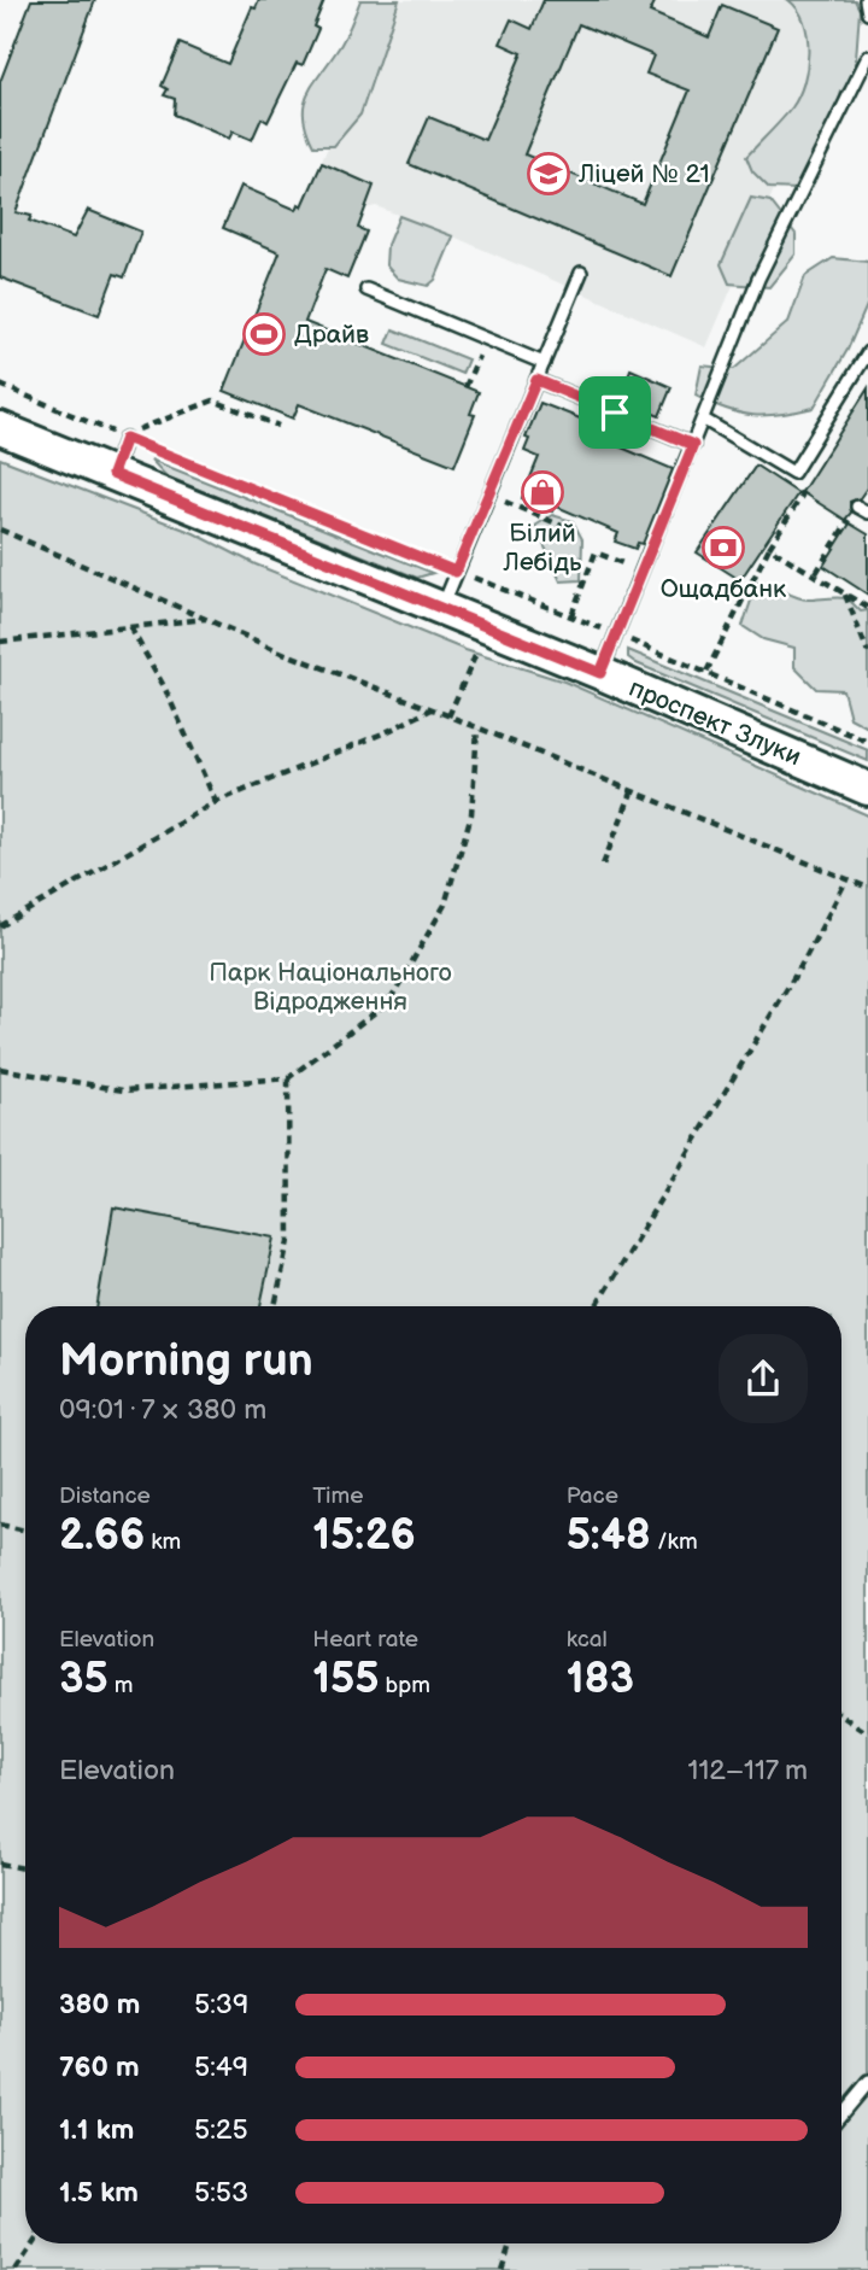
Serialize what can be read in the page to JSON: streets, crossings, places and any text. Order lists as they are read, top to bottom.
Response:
{
  "streets": {
    "main road": ["проспект Злуки"]
  },
  "parks": ["Парк Національного Відродження"],
  "places": {
    "school or university": ["Ліцей № 21"],
    "sports": ["Драйв"],
    "shop": ["Білий Лебідь"],
    "bank": ["Ощадбанк"]
  },
  "page": {
    "heading": ["Morning run", "09:01 · 7 × 380 m"],
    "stats": [
      ["Distance", "2.66 km"],
      ["Time", "15:26"],
      ["Pace", "5:48 /km"],
      ["Elevation", "35 m"],
      ["Heart rate", "155 bpm"],
      ["kcal", "183"]
    ],
    "chart": ["Elevation", "112–117 m"],
    "list": [
      {
        "name": "380 m",
        "note": "5:39"
      },
      {
        "name": "760 m",
        "note": "5:49"
      },
      {
        "name": "1.1 km",
        "note": "5:25"
      },
      {
        "name": "1.5 km",
        "note": "5:53"
      }
    ]
  }
}
